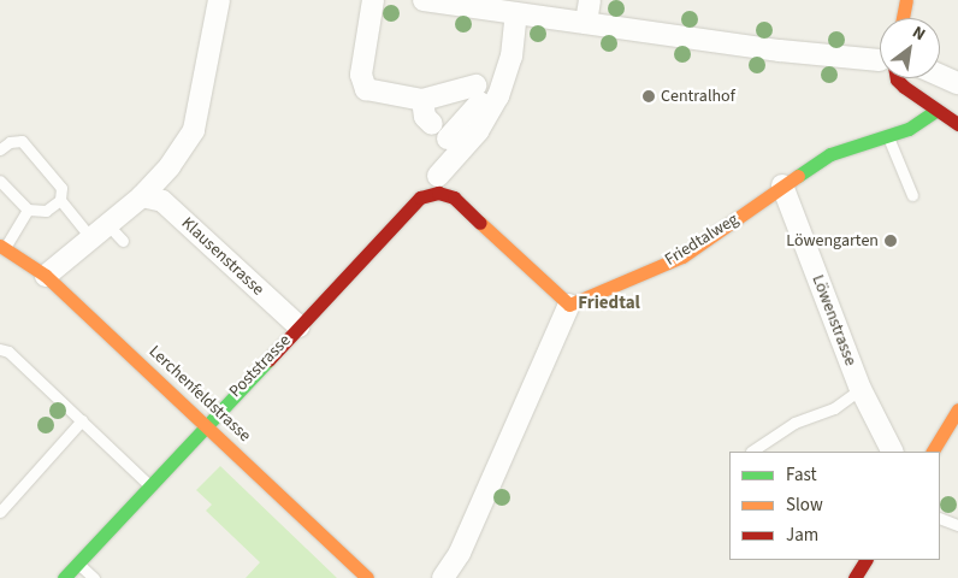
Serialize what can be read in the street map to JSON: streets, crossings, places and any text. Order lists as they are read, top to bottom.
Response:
{
  "streets": {
    "street": [
      "Friedtalweg",
      "Klausenstrasse",
      "Löwenstrasse",
      "Poststrasse",
      "Lerchenfeldstrasse"
    ]
  },
  "crossings": [
    ["Friedtalweg", "Löwenstrasse"],
    ["Klausenstrasse", "Poststrasse"],
    ["Poststrasse", "Lerchenfeldstrasse"]
  ],
  "districts": ["Friedtal"],
  "places": ["Centralhof", "Löwengarten"],
  "legend": ["Fast", "Slow", "Jam"],
  "north": "top right"
}
